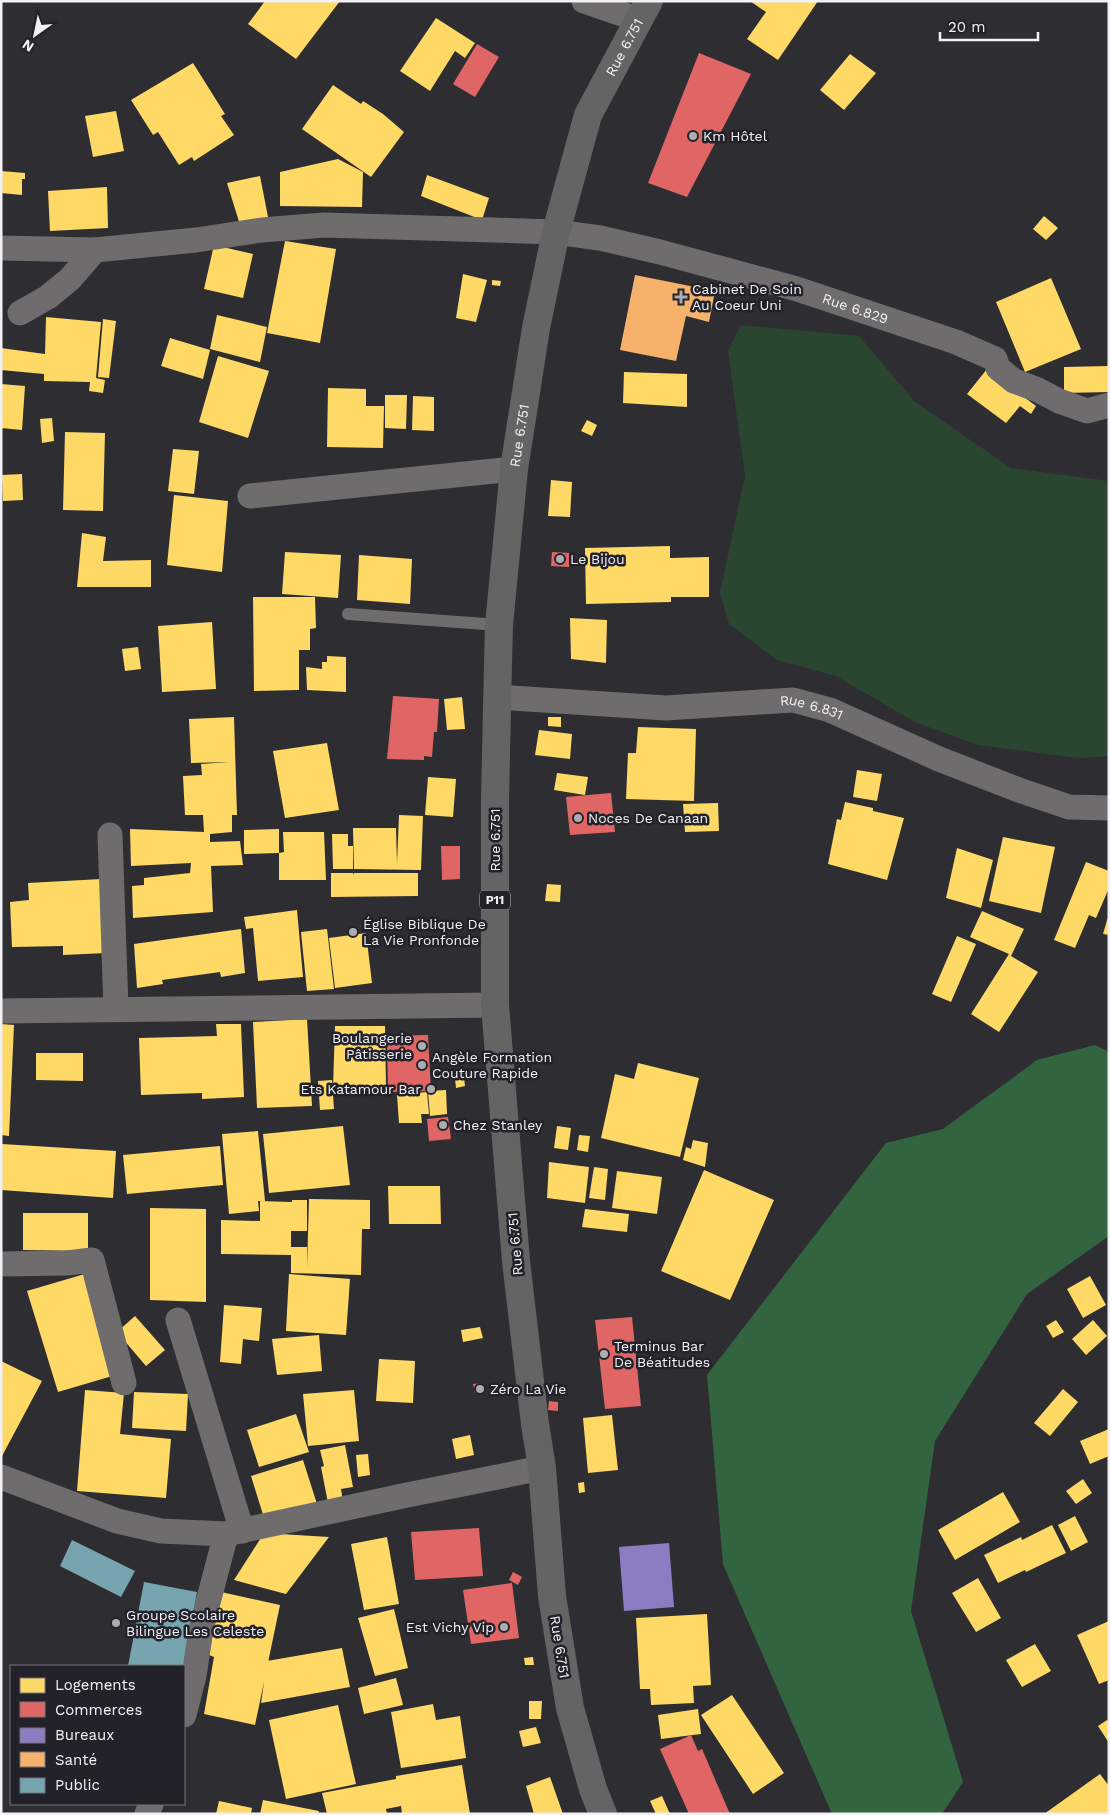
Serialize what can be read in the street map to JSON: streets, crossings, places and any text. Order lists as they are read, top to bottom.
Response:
{
  "streets": {
    "main road": ["Rue 6.751", "P11"],
    "street": ["Rue 6.829", "Rue 6.831"]
  },
  "crossings": [
    ["Rue 6.751", "Rue 6.829"],
    ["Rue 6.751", "Rue 6.831"]
  ],
  "places": {
    "other": [
      "Km Hôtel",
      "Le Bijou",
      "Noces De Canaan",
      "Église Biblique De La Vie Pronfonde",
      "Boulangerie Pâtisserie",
      "Angèle Formation Couture Rapide",
      "Ets Katamour Bar",
      "Chez Stanley",
      "Terminus Bar De Béatitudes",
      "Zéro La Vie",
      "Groupe Scolaire Bilingue Les Celeste",
      "Est Vichy Vip"
    ],
    "health": ["Cabinet De Soin Au Coeur Uni"]
  },
  "legend": [
    "Logements",
    "Commerces",
    "Bureaux",
    "Santé",
    "Public"
  ],
  "scale_bar": "20 m",
  "north": "bottom left"
}
